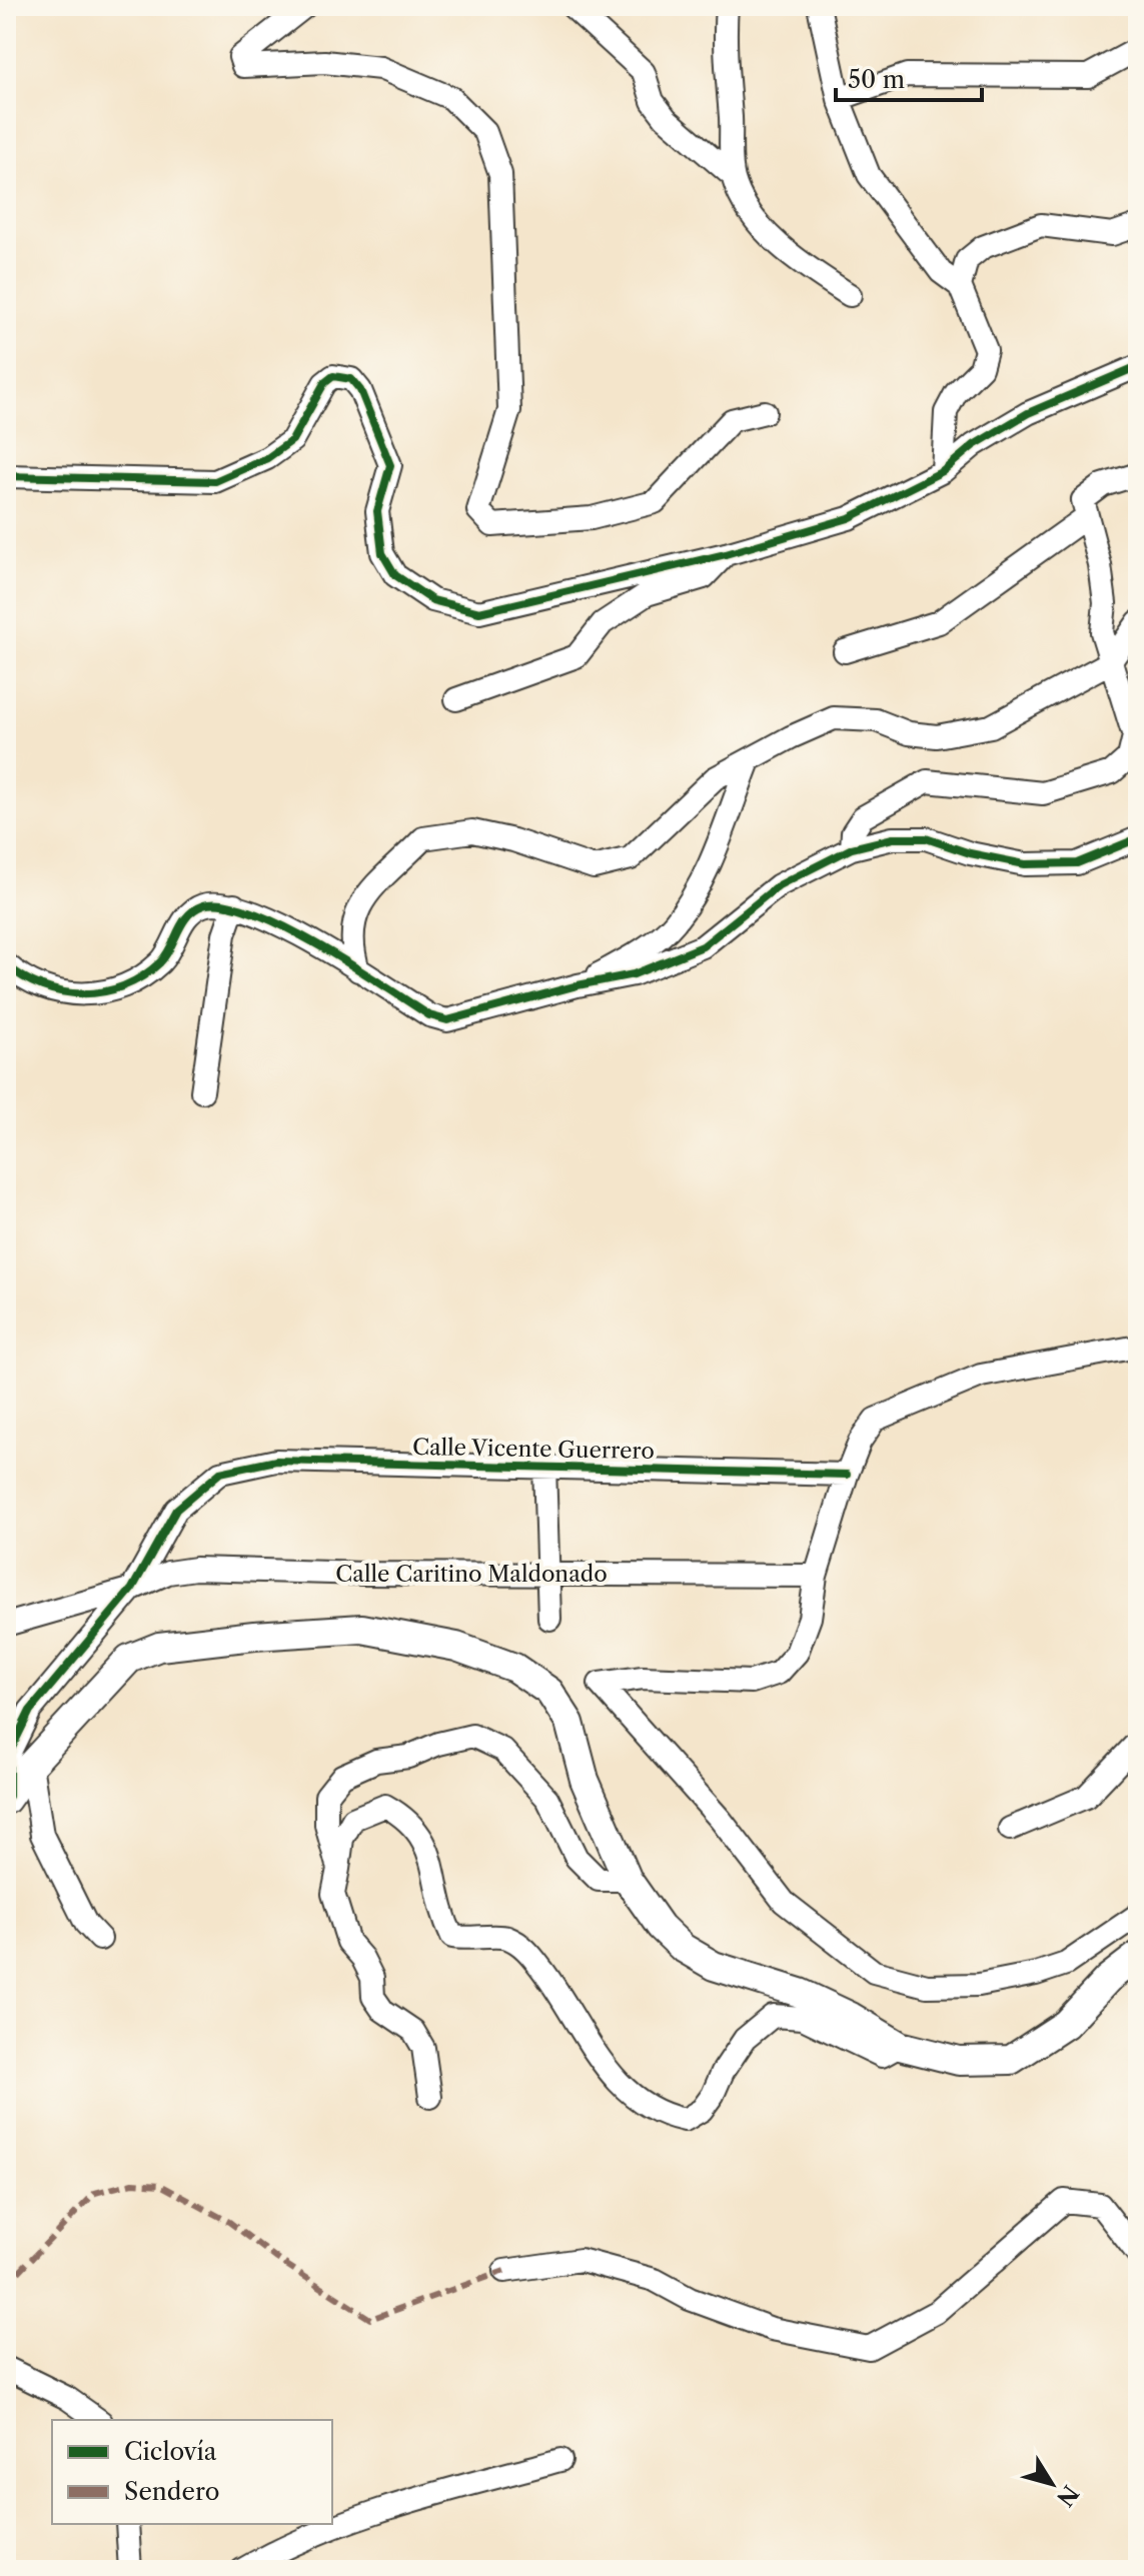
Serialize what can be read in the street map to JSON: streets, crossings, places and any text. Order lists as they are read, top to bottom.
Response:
{
  "streets": {
    "street": ["Calle Vicente Guerrero", "Calle Caritino Maldonado"]
  },
  "crossings": [
    ["Calle Vicente Guerrero", "Calle Caritino Maldonado"]
  ],
  "legend": ["Ciclovía", "Sendero"],
  "scale_bar": "50 m",
  "north": "bottom right"
}
